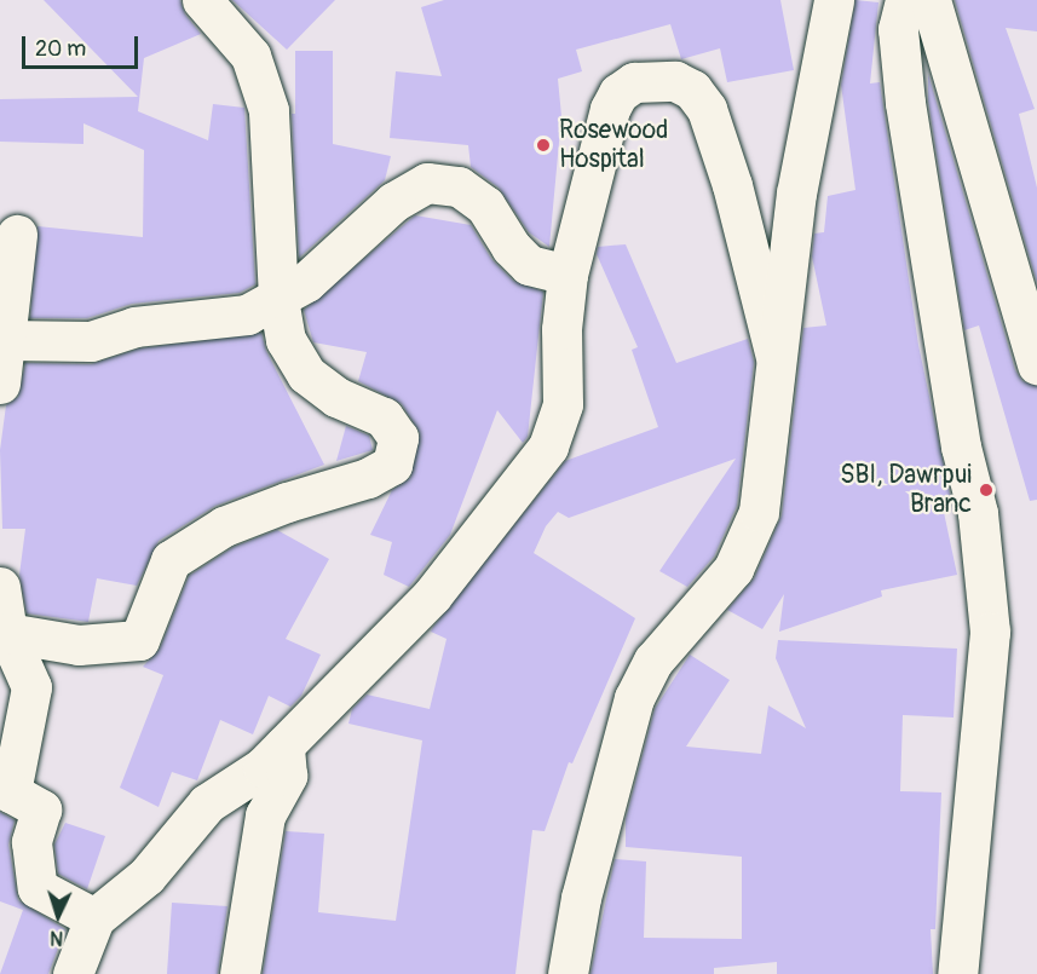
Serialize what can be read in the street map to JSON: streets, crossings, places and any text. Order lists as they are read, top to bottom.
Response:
{
  "places": ["Rosewood Hospital", "SBI, Dawrpui Branc"],
  "scale_bar": "20 m",
  "north": "bottom"
}
